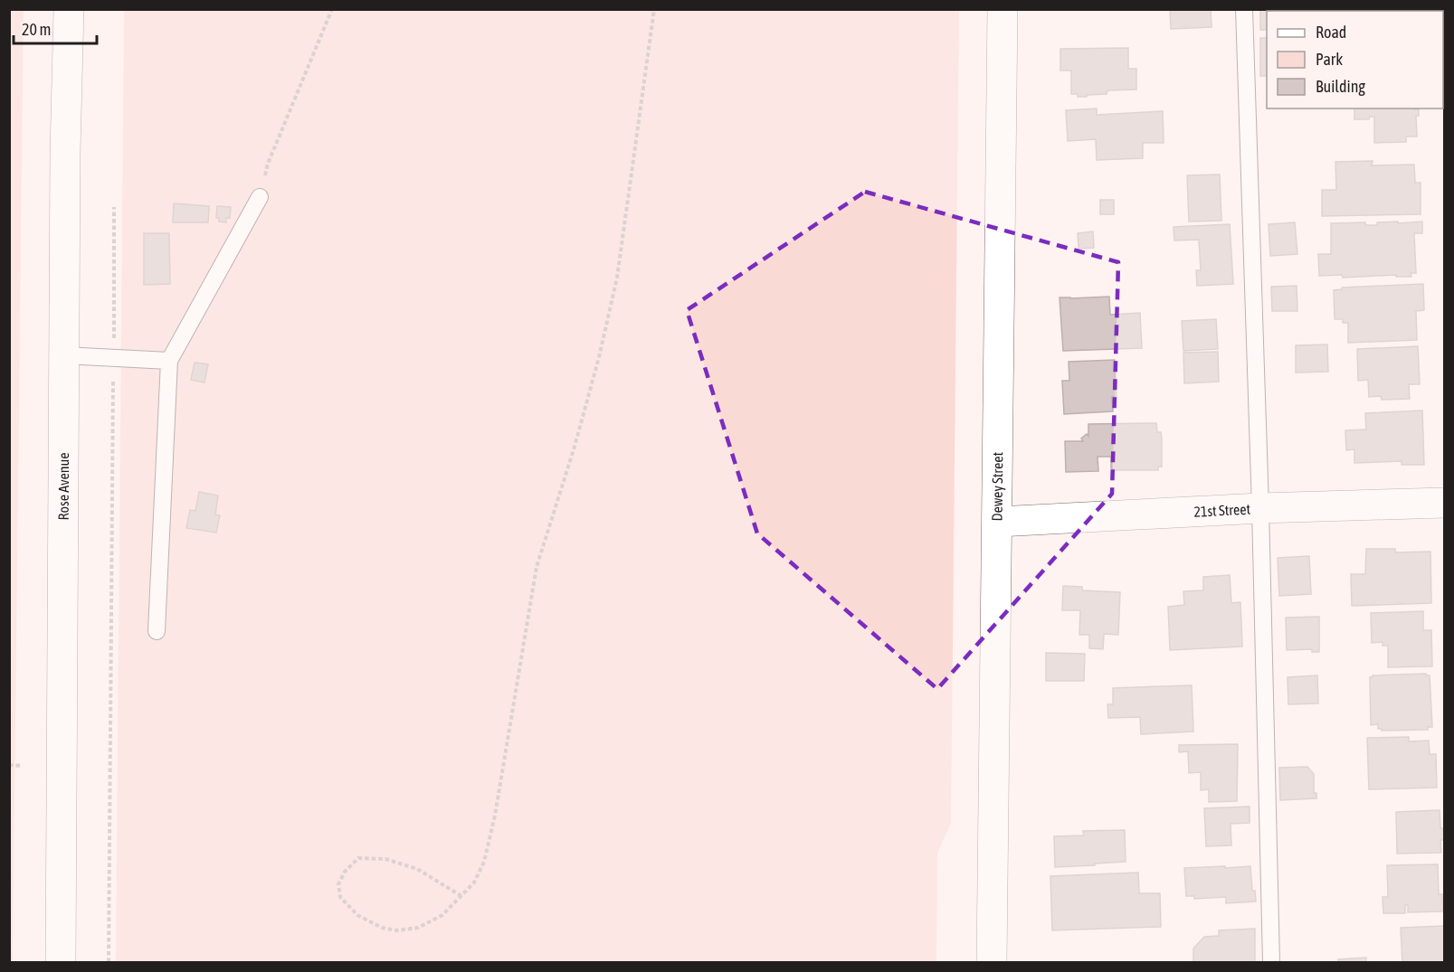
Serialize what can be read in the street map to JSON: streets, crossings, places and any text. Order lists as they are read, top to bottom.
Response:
{
  "streets": {
    "street": ["Rose Avenue", "Dewey Street", "21st Street"]
  },
  "crossings": [
    ["Dewey Street", "21st Street"]
  ],
  "legend": ["Road", "Park", "Building"],
  "scale_bar": "20 m"
}
